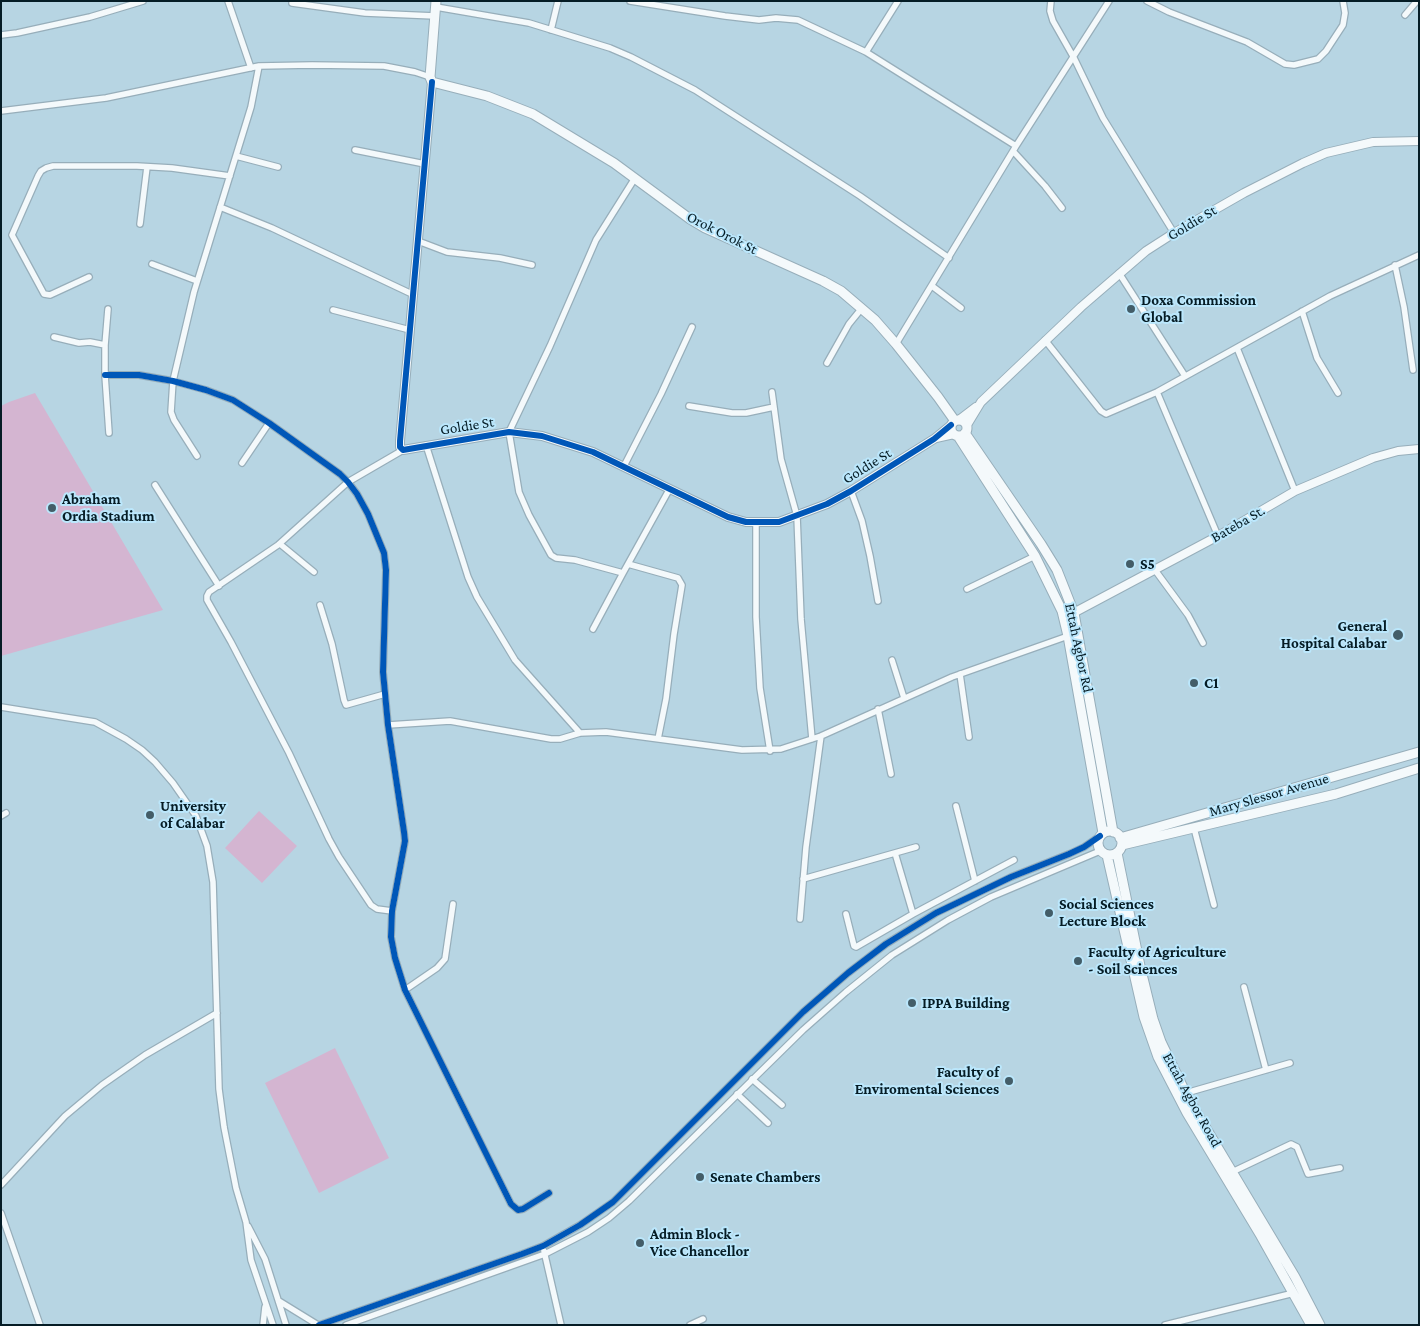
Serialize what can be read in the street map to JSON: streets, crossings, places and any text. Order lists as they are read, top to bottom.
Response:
{
  "streets": {
    "main road": [
      "Orok Orok St",
      "Ettah Agbor Rd",
      "Mary Slessor Avenue",
      "Ettah Agbor Road"
    ],
    "street": ["Goldie St", "Bateba St."]
  },
  "crossings": [
    ["Goldie St", "Orok Orok St"],
    ["Goldie St", "Ettah Agbor Rd"],
    ["Orok Orok St", "Ettah Agbor Rd"],
    ["Bateba St.", "Ettah Agbor Rd"],
    ["Ettah Agbor Rd", "Mary Slessor Avenue"],
    ["Ettah Agbor Rd", "Ettah Agbor Road"],
    ["Mary Slessor Avenue", "Ettah Agbor Road"]
  ],
  "places": [
    "Doxa Commission Global",
    "Abraham Ordia Stadium",
    "S5",
    "General Hospital Calabar",
    "C1",
    "University of Calabar",
    "Social Sciences Lecture Block",
    "Faculty of Agriculture - Soil Sciences",
    "IPPA Building",
    "Faculty of Enviromental Sciences",
    "Senate Chambers",
    "Admin Block - Vice Chancellor"
  ]
}
